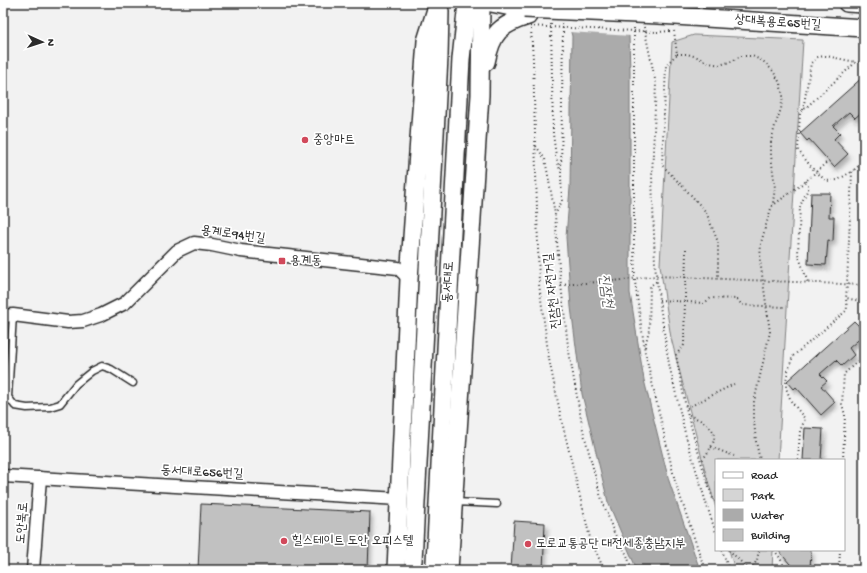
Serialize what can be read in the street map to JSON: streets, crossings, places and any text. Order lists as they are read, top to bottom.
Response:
{
  "streets": {
    "street": [
      "상대복용로65번길",
      "용계로94번길",
      "동서대로",
      "동서대로656번길",
      "도안북로"
    ],
    "path": ["진잠천 자전거길"]
  },
  "crossings": [
    ["동서대로656번길", "도안북로"]
  ],
  "water": ["진잠천"],
  "places": {
    "other": ["중앙마트", "힐스테이트 도안 오피스텔", "도로교통공단 대전세종충남지부"],
    "transit": ["용계동"]
  },
  "legend": [
    "Road",
    "Park",
    "Water",
    "Building"
  ],
  "north": "right"
}
